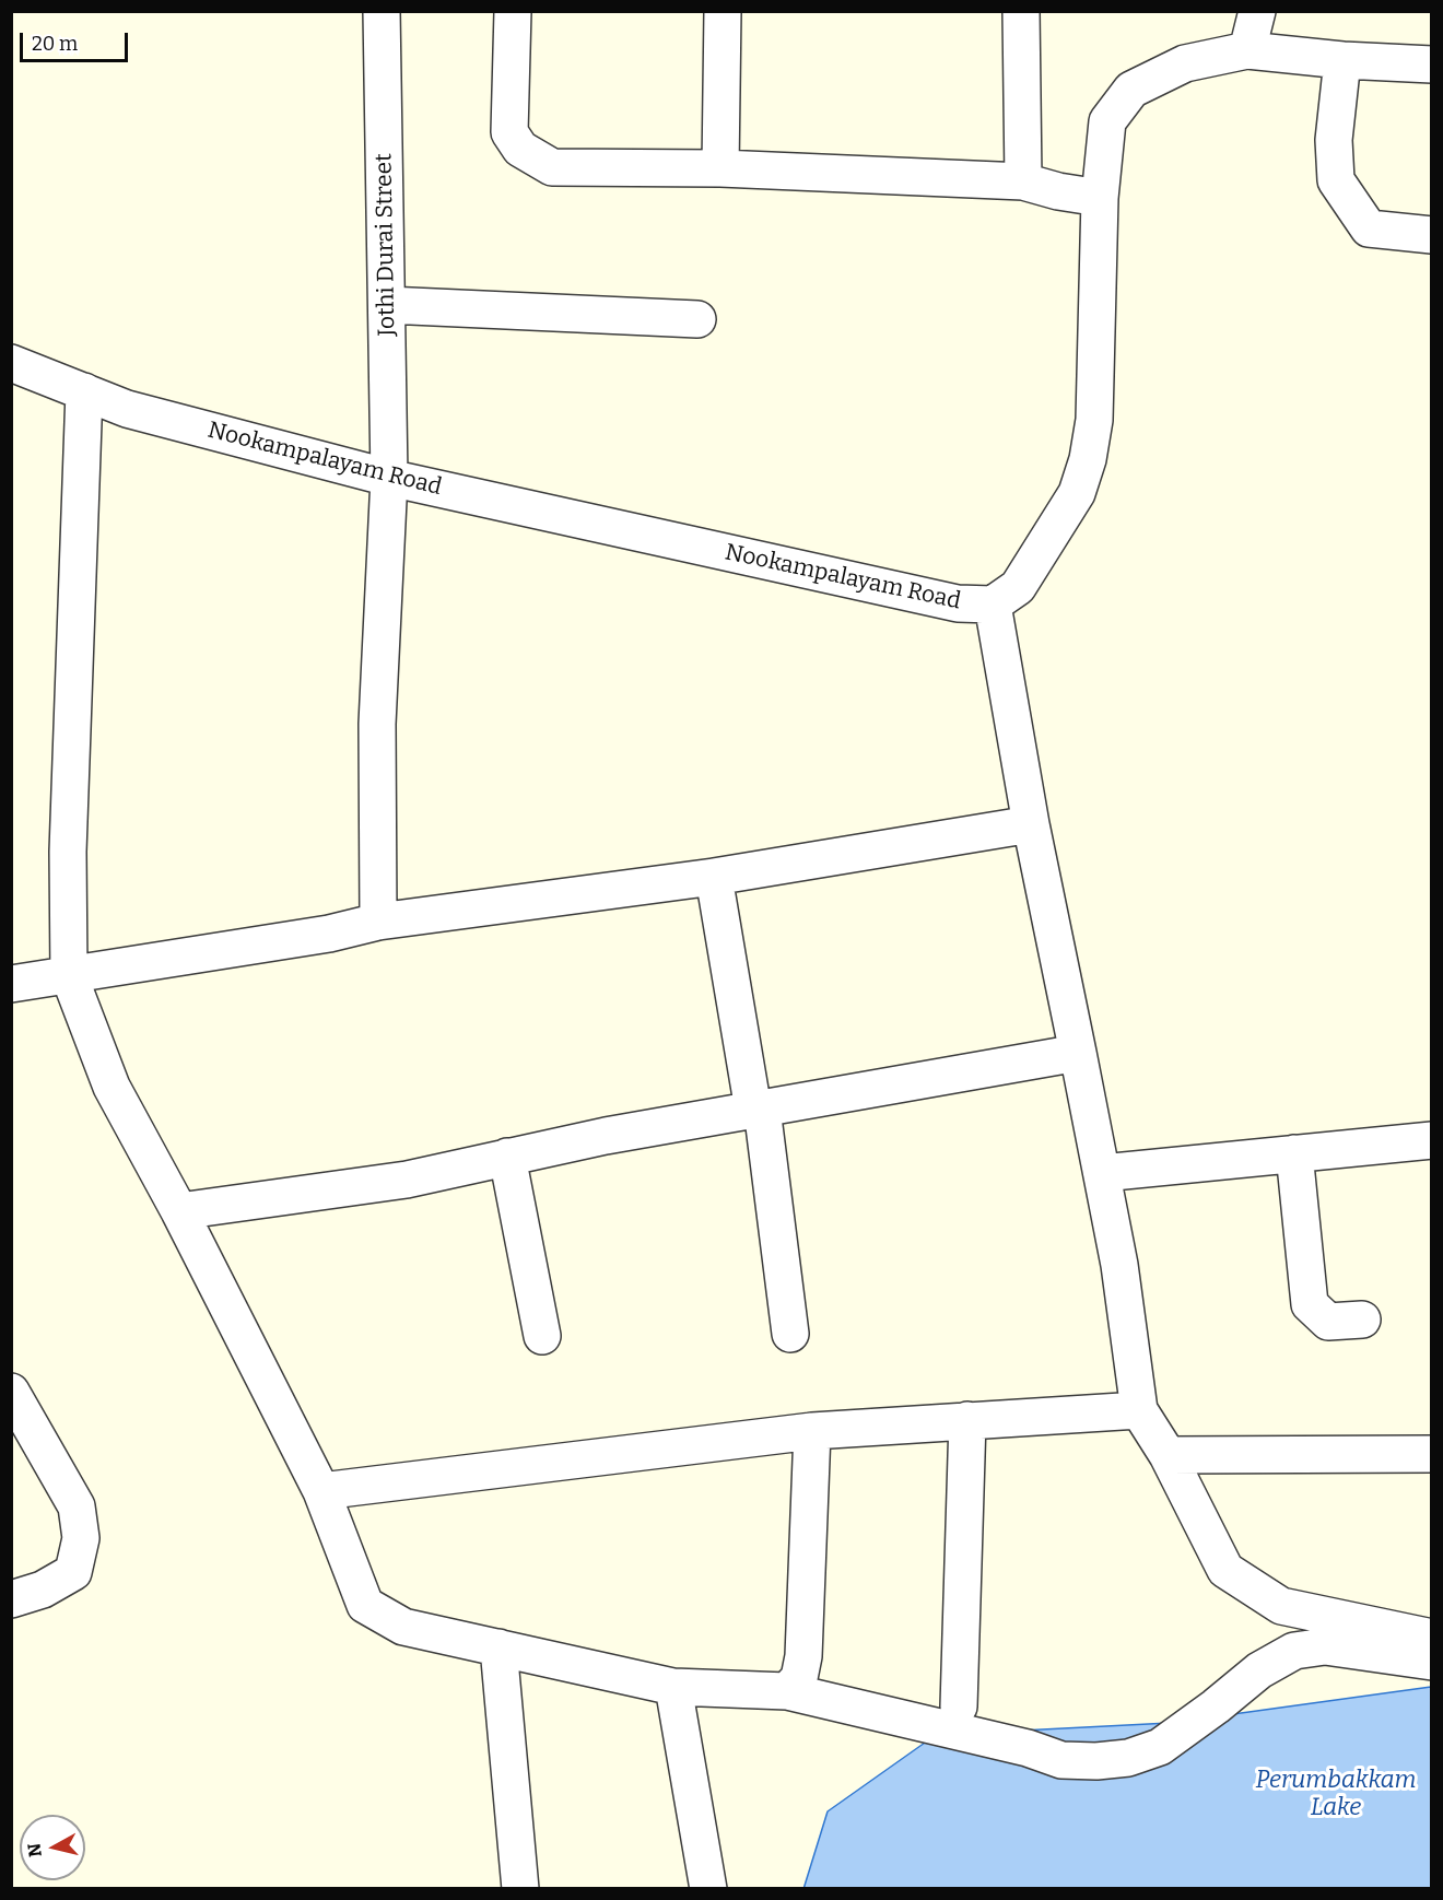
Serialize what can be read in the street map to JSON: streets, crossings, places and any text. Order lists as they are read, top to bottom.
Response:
{
  "streets": {
    "street": ["Jothi Durai Street", "Nookampalayam Road"]
  },
  "crossings": [
    ["Jothi Durai Street", "Nookampalayam Road"]
  ],
  "water": ["Perumbakkam Lake"],
  "scale_bar": "20 m",
  "north": "left"
}
